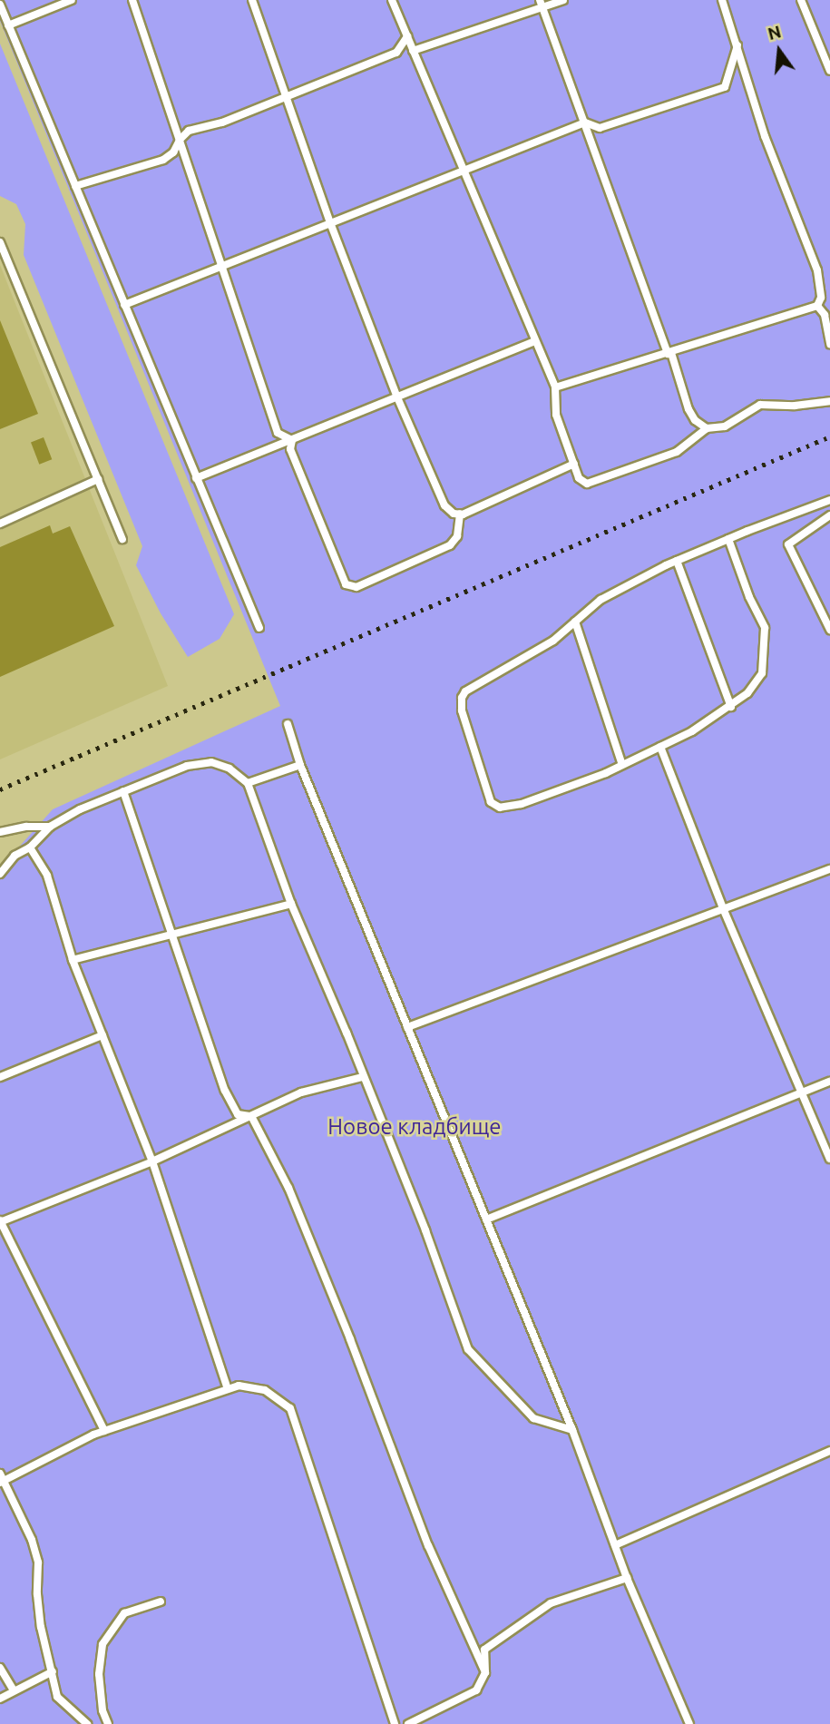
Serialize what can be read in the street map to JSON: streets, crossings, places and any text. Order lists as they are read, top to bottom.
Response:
{
  "parks": ["Новое кладбище"],
  "north": "top"
}
